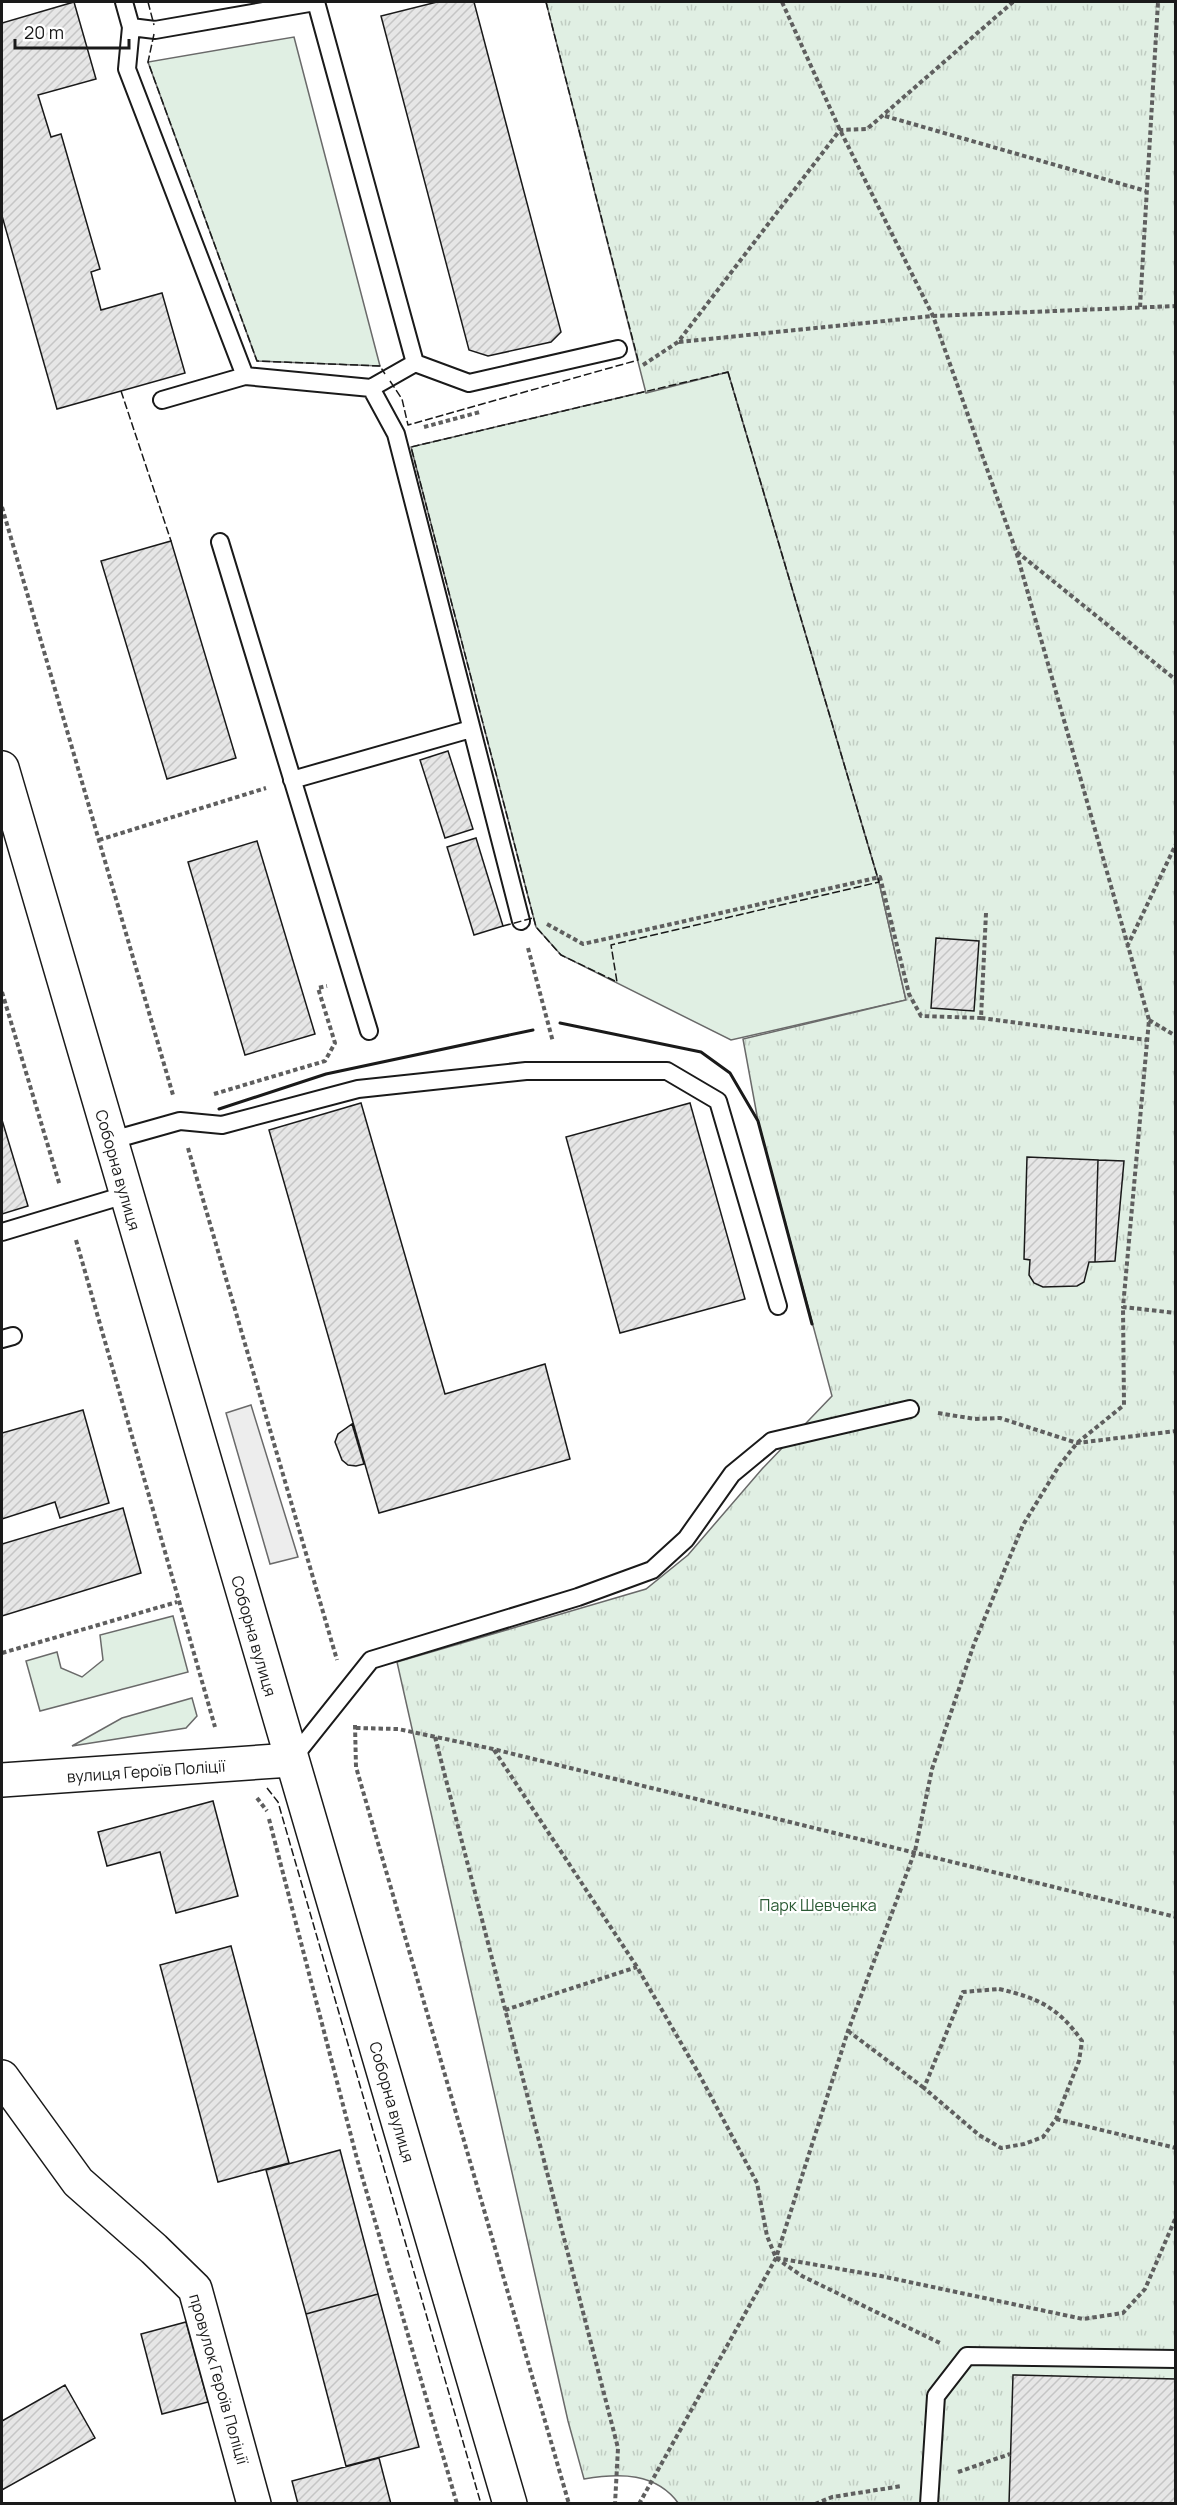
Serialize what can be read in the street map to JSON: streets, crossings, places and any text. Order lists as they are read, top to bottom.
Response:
{
  "streets": {
    "main road": ["Соборна вулиця", "вулиця Героїв Поліції", "провулок Героїв Поліції"]
  },
  "crossings": [
    ["Соборна вулиця", "вулиця Героїв Поліції"]
  ],
  "parks": ["Парк Шевченка"],
  "scale_bar": "20 m"
}
